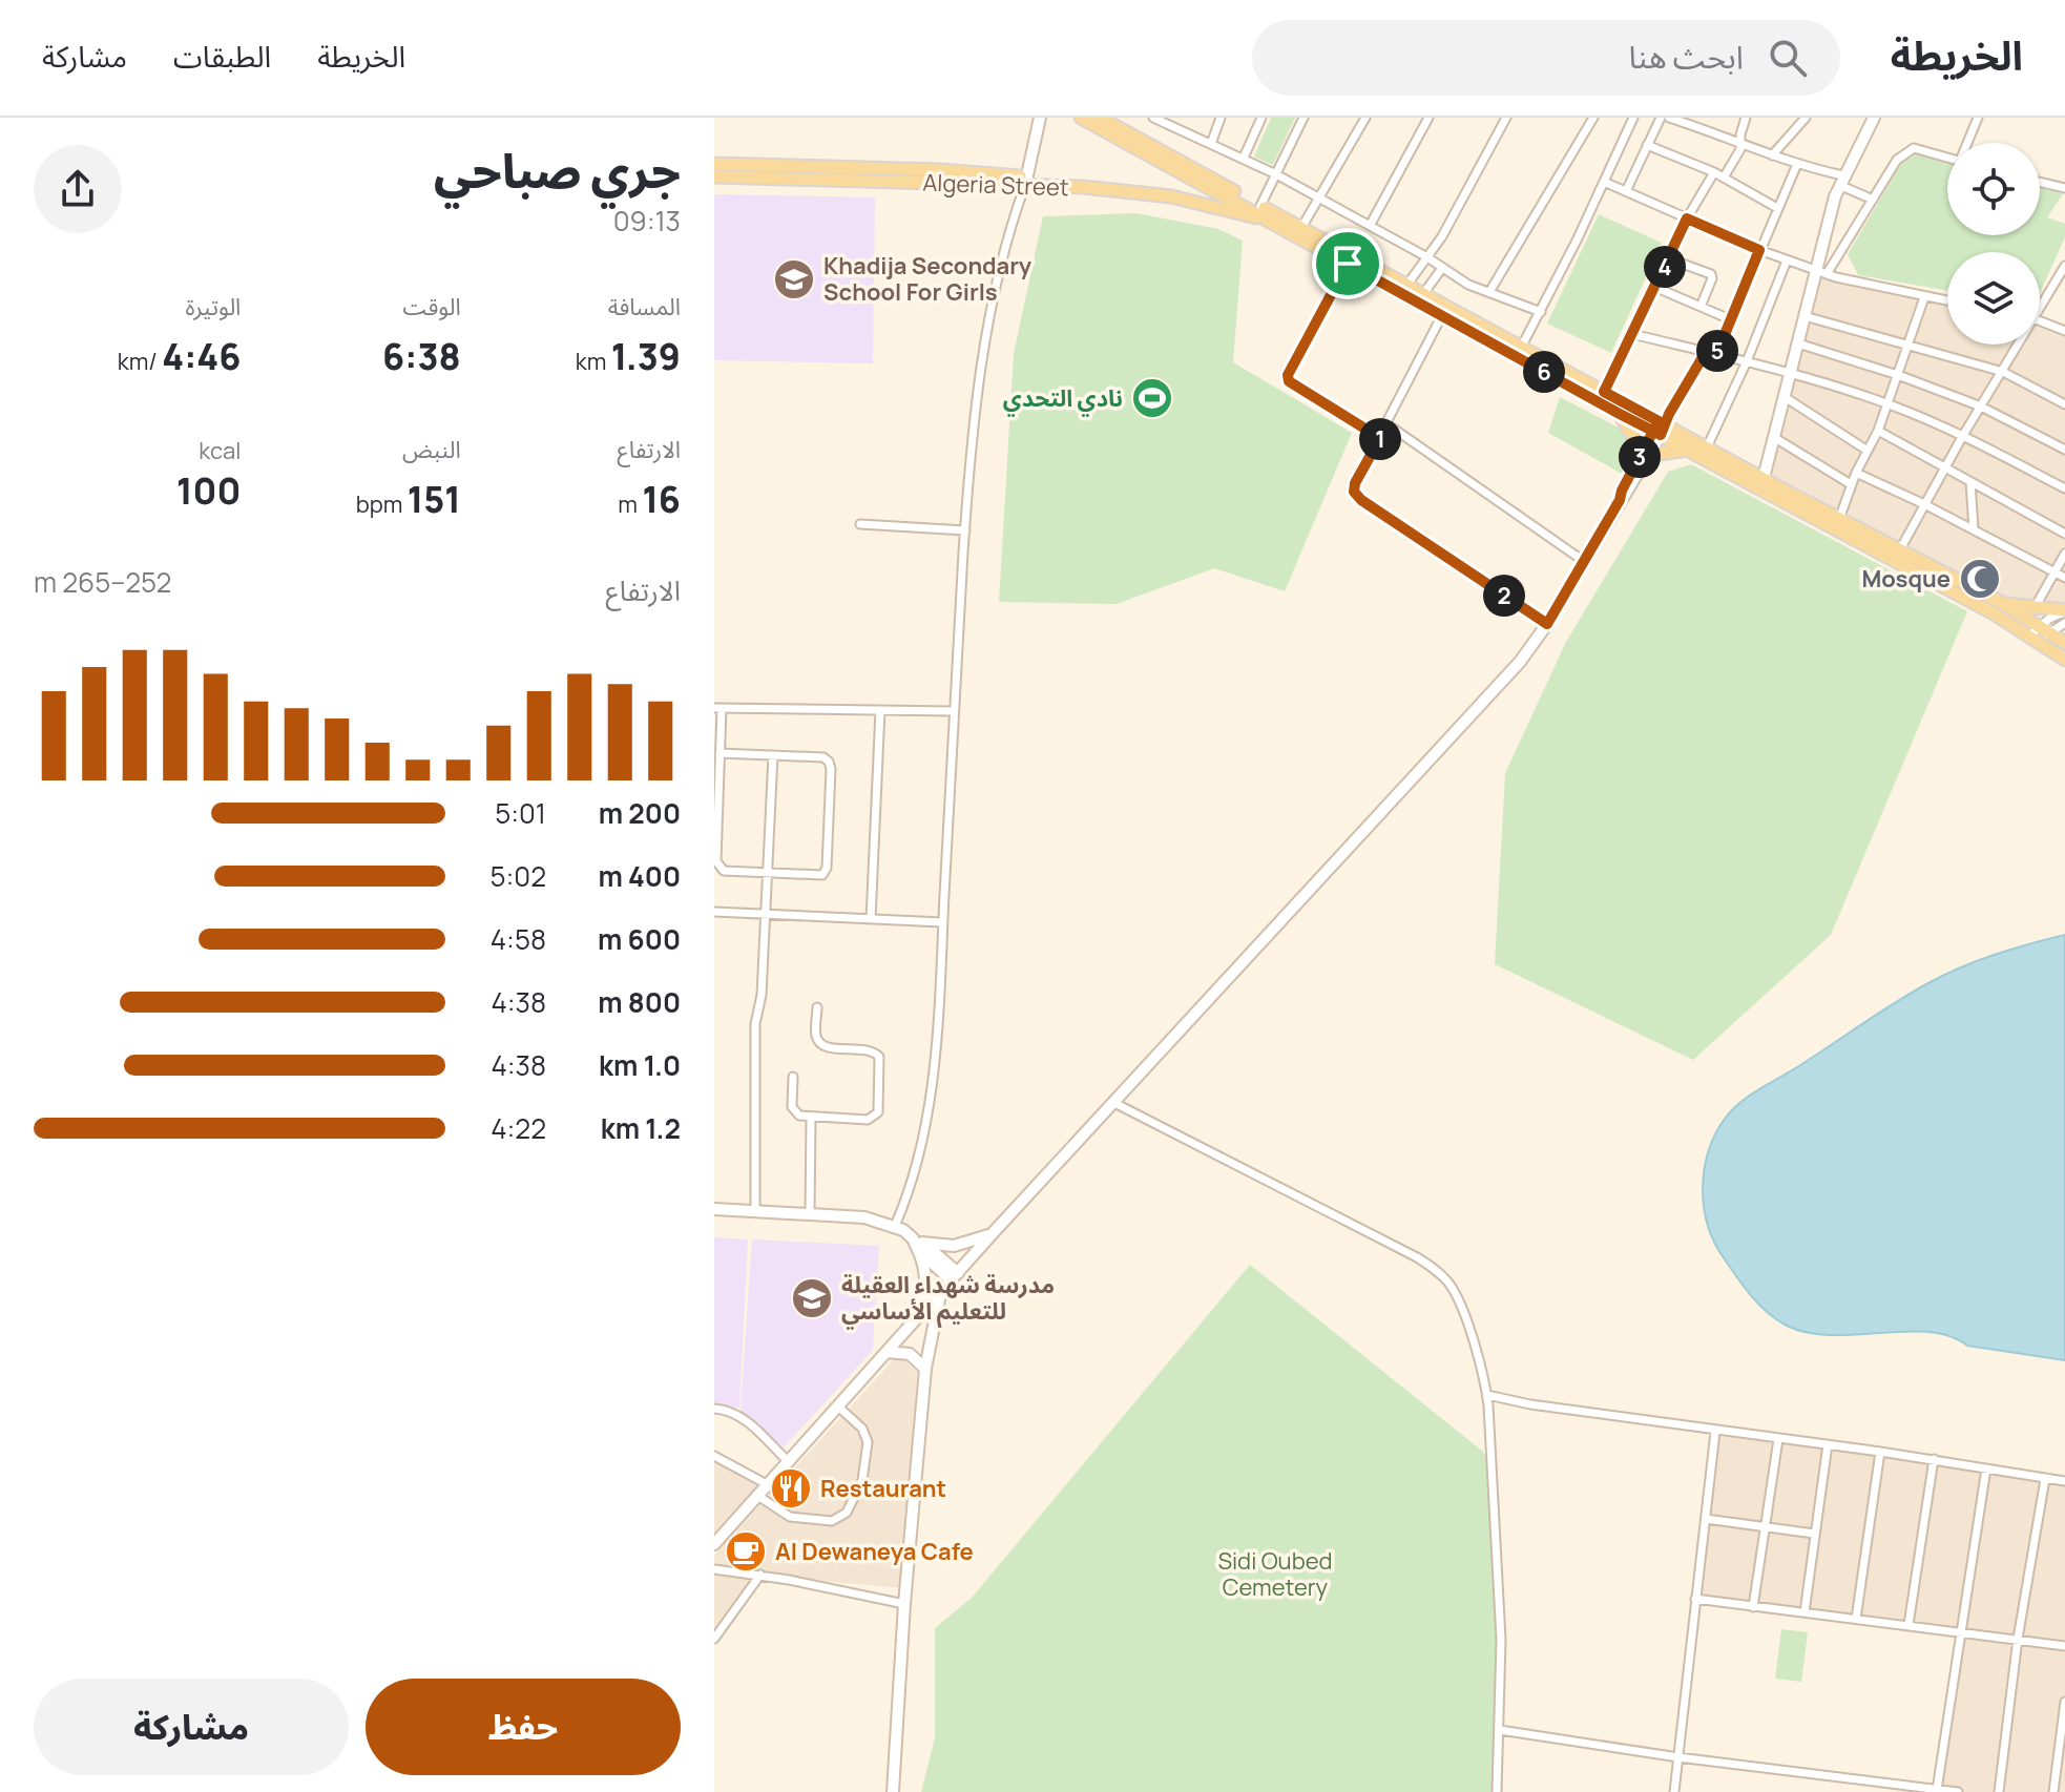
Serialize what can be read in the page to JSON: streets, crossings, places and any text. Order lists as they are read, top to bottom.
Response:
{
  "streets": {
    "main road": ["Algeria Street"]
  },
  "parks": ["Sidi Oubed Cemetery"],
  "places": {
    "school or university": ["Khadija Secondary School For Girls", "مدرسة شهداء العقيلة للتعليم الأساسي"],
    "sports": ["نادي التحدي"],
    "mosque": ["Mosque"],
    "restaurant": ["Restaurant"],
    "cafe": ["Al Dewaneya Cafe"]
  },
  "page": {
    "header": "الخريطة",
    "search": "ابحث هنا",
    "nav": ["الخريطة", "الطبقات", "مشاركة"],
    "heading": ["جري صباحي", "09:13"],
    "pins": [
      "4",
      "5",
      "6",
      "1",
      "3",
      "2"
    ],
    "stats": [
      ["المسافة", "1.39 km"],
      ["الوقت", "6:38"],
      ["الوتيرة", "4:46 /km"],
      ["الارتفاع", "16 m"],
      ["النبض", "151 bpm"],
      ["kcal", "100"]
    ],
    "chart": ["الارتفاع", "252–265 m"],
    "list": [
      {
        "name": "200 m",
        "note": "5:01"
      },
      {
        "name": "400 m",
        "note": "5:02"
      },
      {
        "name": "600 m",
        "note": "4:58"
      },
      {
        "name": "800 m",
        "note": "4:38"
      },
      {
        "name": "1.0 km",
        "note": "4:38"
      },
      {
        "name": "1.2 km",
        "note": "4:22"
      }
    ],
    "buttons": ["حفظ", "مشاركة"]
  }
}
